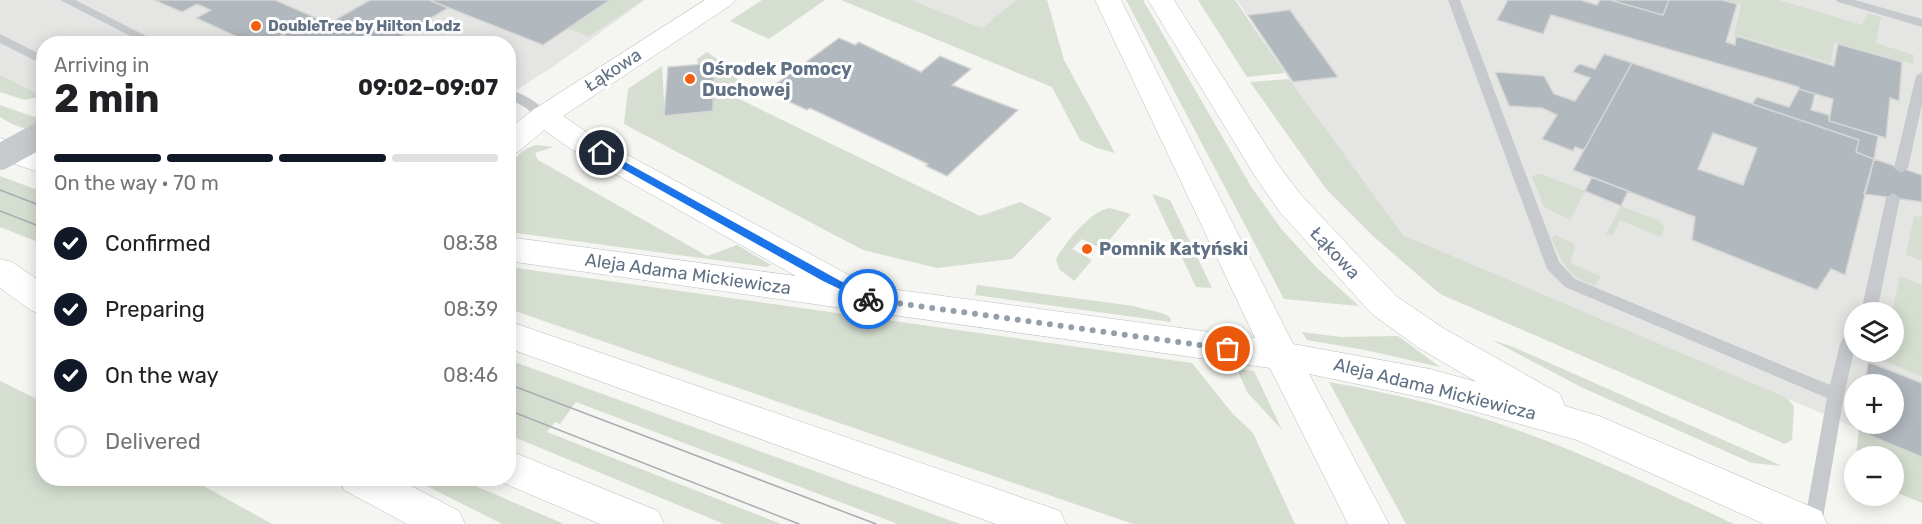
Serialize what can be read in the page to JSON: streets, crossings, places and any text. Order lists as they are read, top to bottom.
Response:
{
  "streets": {
    "street": ["Łąkowa", "Aleja Adama Mickiewicza"]
  },
  "crossings": [
    ["Łąkowa", "Aleja Adama Mickiewicza"]
  ],
  "places": ["DoubleTree by Hilton Lodz", "Ośrodek Pomocy Duchowej", "Pomnik Katyński"],
  "page": {
    "heading": ["2 min", "Arriving in", "09:02–09:07"],
    "bar": "On the way · 70 m",
    "list": [
      ["Confirmed", "08:38"],
      ["Preparing", "08:39"],
      ["On the way", "08:46"],
      "Delivered"
    ],
    "map_buttons": ["+", "−"]
  }
}
